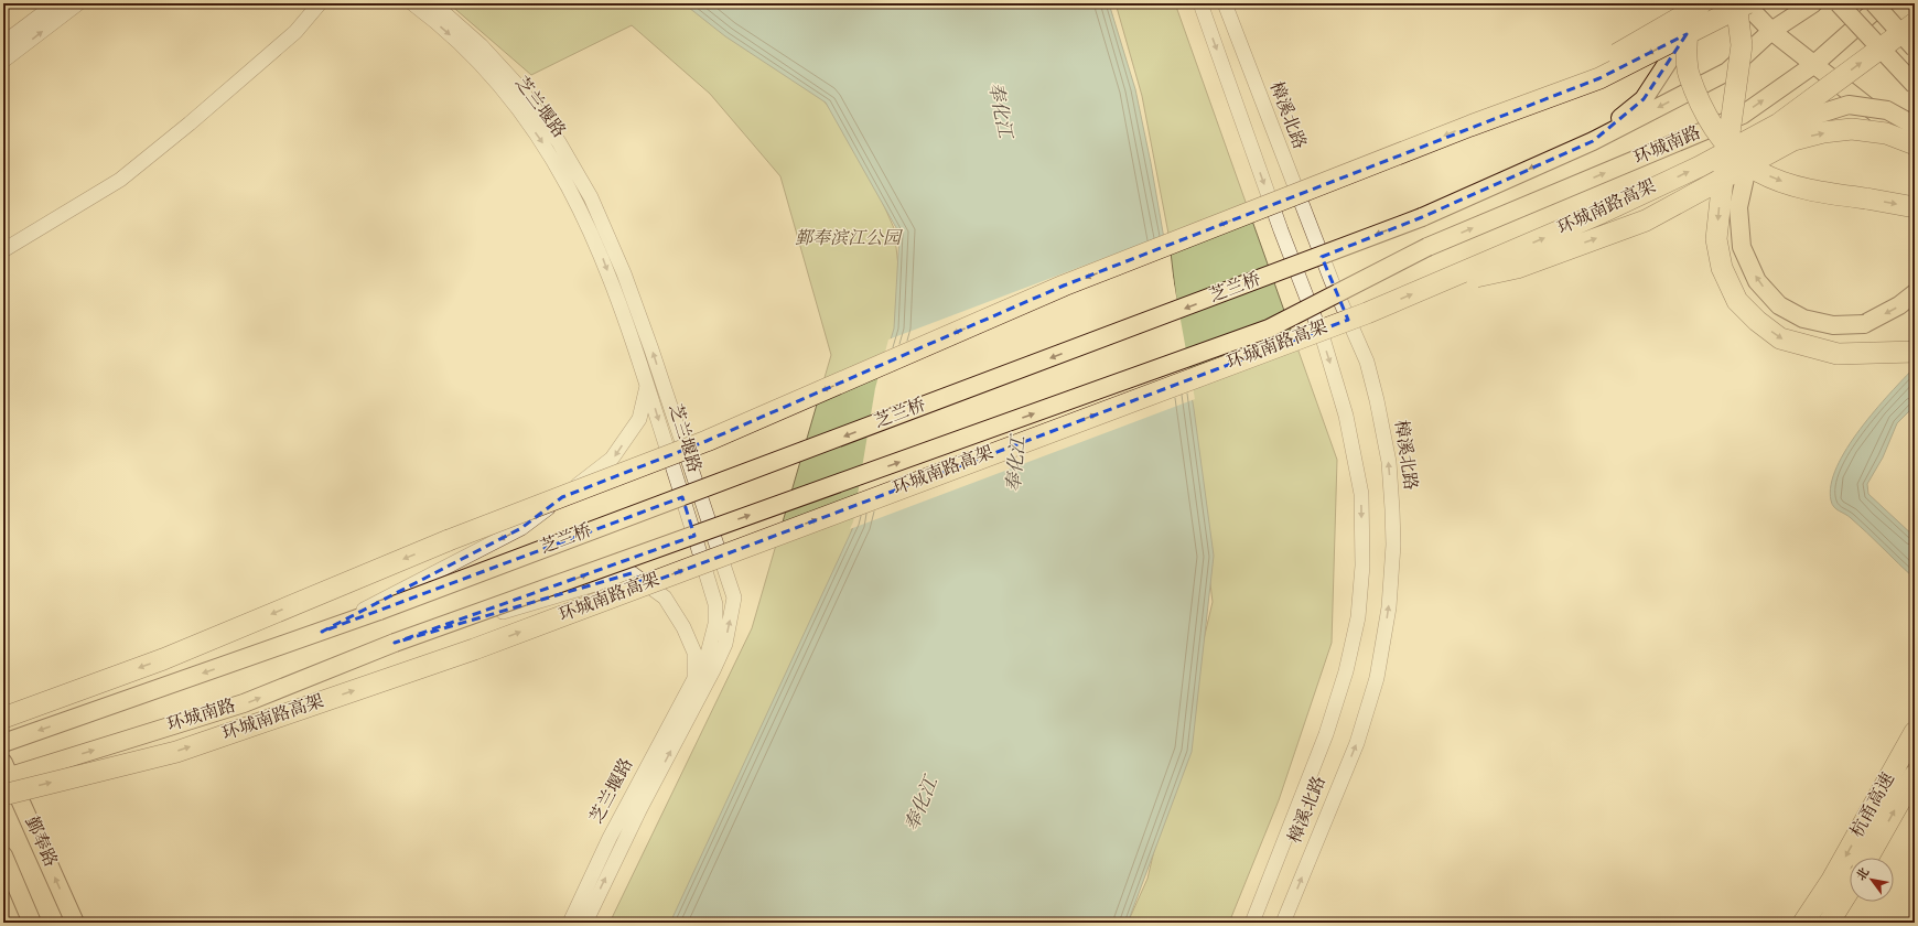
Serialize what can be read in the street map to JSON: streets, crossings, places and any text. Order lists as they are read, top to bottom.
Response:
{
  "streets": {
    "highway": ["环城南路高架", "杭甬高速"],
    "main road": ["环城南路", "芝兰桥", "鄞奉路"],
    "street": ["芝兰堰路", "樟溪北路"]
  },
  "crossings": [
    ["环城南路", "环城南路高架"],
    ["环城南路", "芝兰桥"],
    ["环城南路", "鄞奉路"],
    ["环城南路高架", "鄞奉路"]
  ],
  "one_way": ["芝兰桥"],
  "water": ["奉化江"],
  "parks": ["鄞奉滨江公园"],
  "north": "top left"
}
